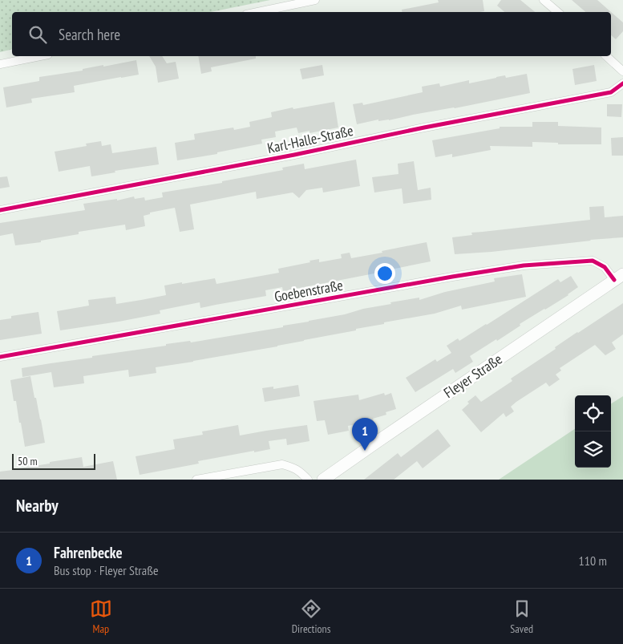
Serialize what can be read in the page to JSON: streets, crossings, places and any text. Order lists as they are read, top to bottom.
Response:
{
  "streets": {
    "street": ["Karl-Halle-Straße", "Goebenstraße", "Fleyer Straße"]
  },
  "crossings": [
    ["Goebenstraße", "Fleyer Straße"]
  ],
  "scale_bar": "50 m",
  "page": {
    "search": "Search here",
    "pins": "1",
    "scale": "50 m",
    "heading": "Nearby",
    "list": [
      {
        "mark": "1",
        "name": "Fahrenbecke",
        "note": "Bus stop · Fleyer Straße",
        "value": "110 m"
      }
    ],
    "nav": ["Map", "Directions", "Saved"]
  }
}
